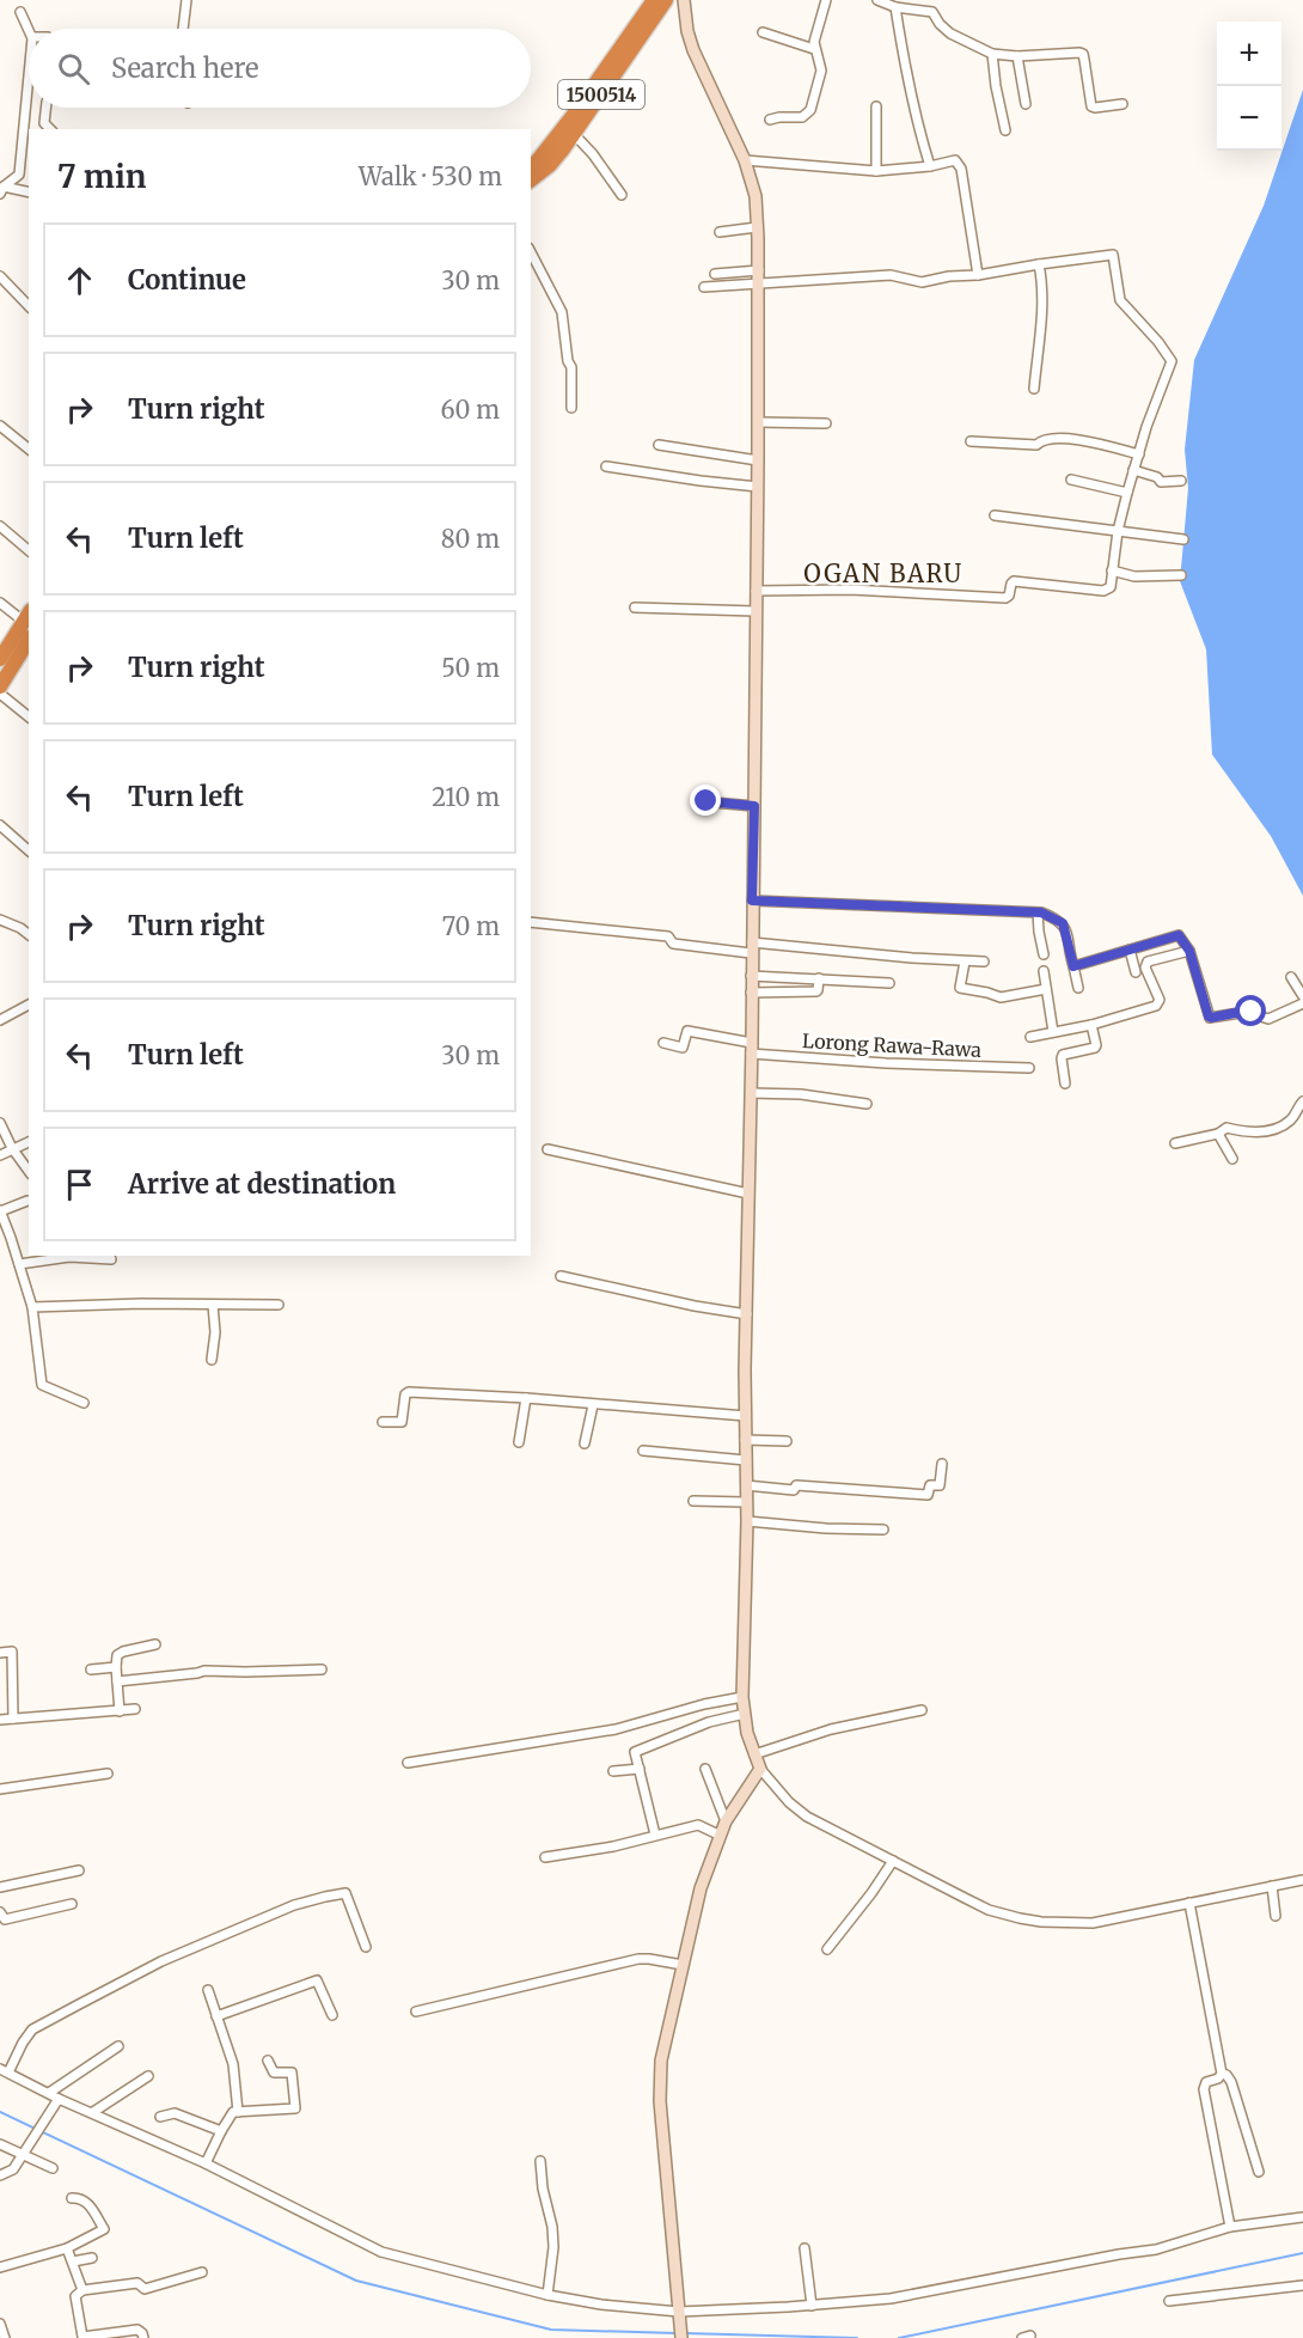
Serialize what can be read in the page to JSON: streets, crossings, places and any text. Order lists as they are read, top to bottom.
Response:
{
  "streets": {
    "highway": ["1500514"],
    "street": ["Lorong Rawa-Rawa"]
  },
  "districts": ["OGAN BARU"],
  "page": {
    "map_buttons": ["+", "−"],
    "search": "Search here",
    "heading": ["7 min", "Walk · 530 m"],
    "list": [
      ["Continue", "30 m"],
      ["Turn right", "60 m"],
      ["Turn left", "80 m"],
      ["Turn right", "50 m"],
      ["Turn left", "210 m"],
      ["Turn right", "70 m"],
      ["Turn left", "30 m"],
      "Arrive at destination"
    ]
  }
}
